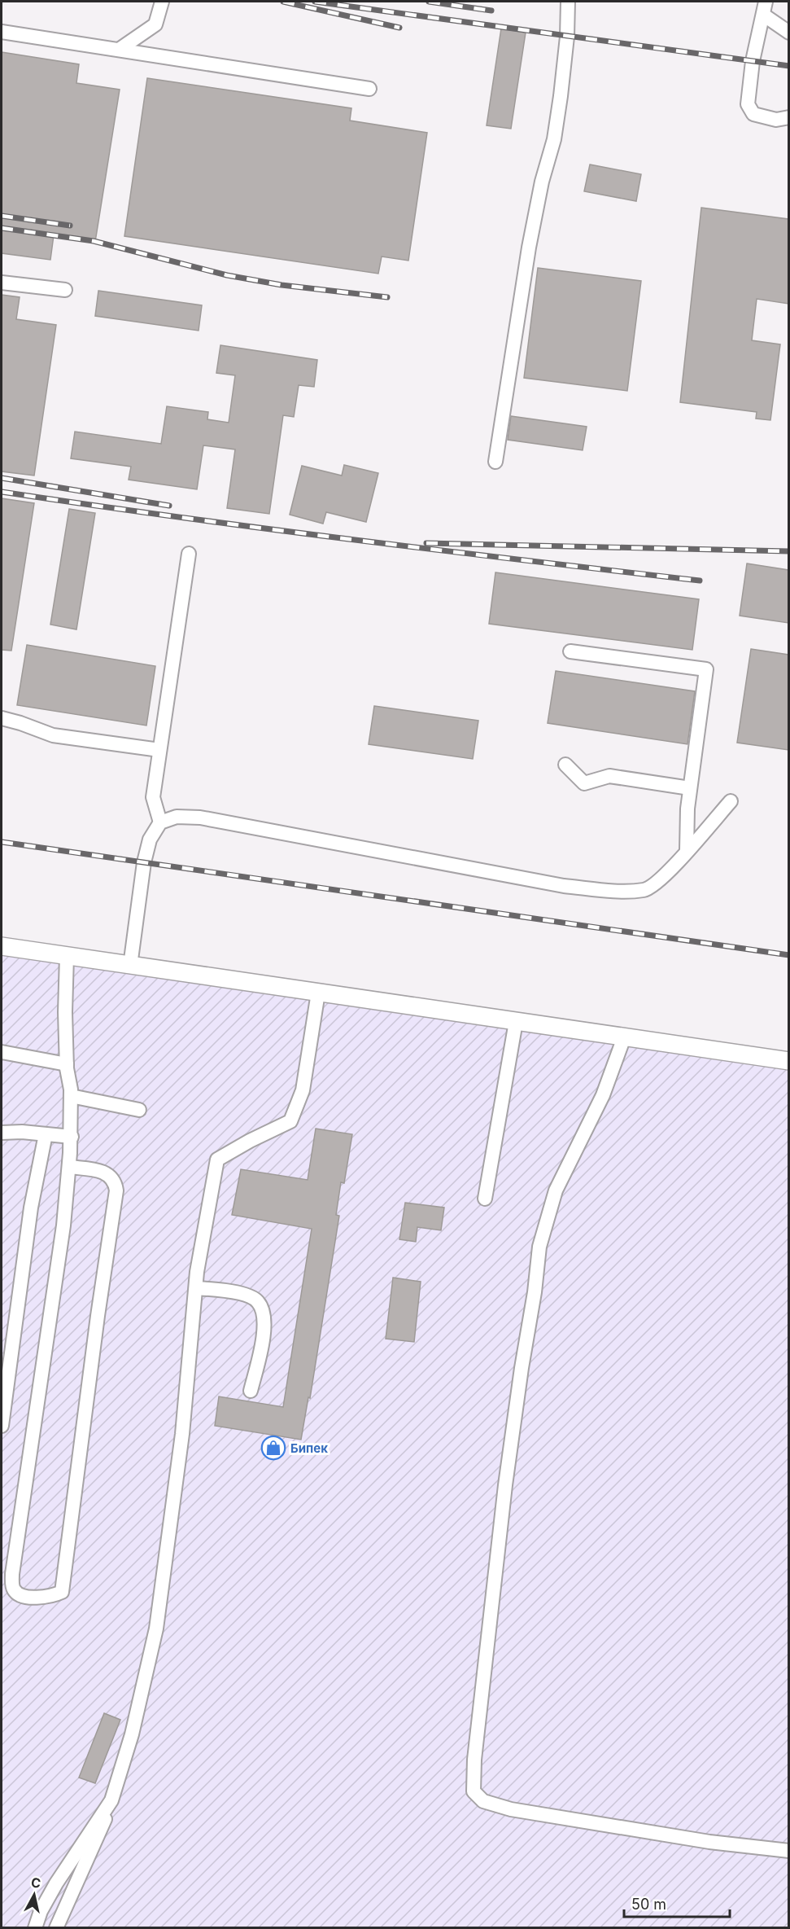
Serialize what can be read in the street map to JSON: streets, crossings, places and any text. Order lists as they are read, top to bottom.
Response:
{
  "places": {
    "shop": ["Бипек"]
  },
  "scale_bar": "50 m",
  "north": "top"
}
